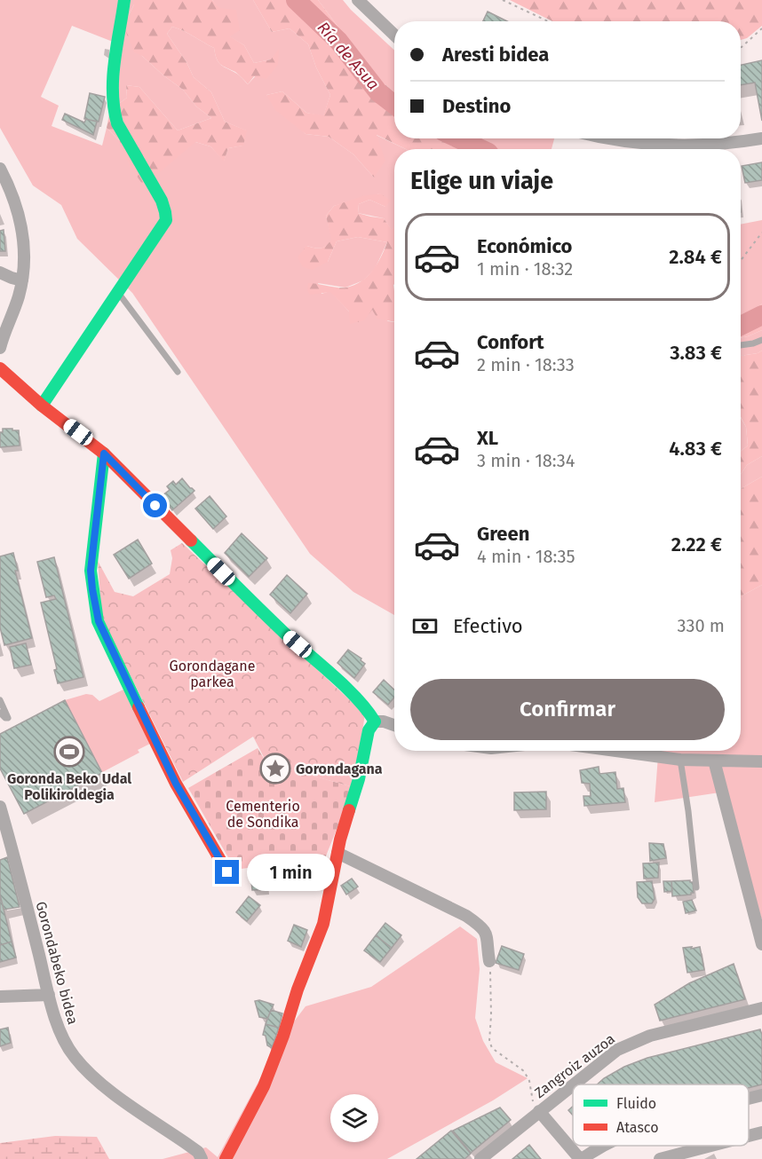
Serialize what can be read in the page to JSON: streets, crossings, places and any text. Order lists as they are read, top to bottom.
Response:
{
  "streets": {
    "street": ["Gorondabeko bidea", "Zangroiz auzoa"]
  },
  "water": ["Ría de Asua"],
  "parks": ["Gorondagane parkea", "Cementerio de Sondika"],
  "places": {
    "sports": ["Goronda Beko Udal Polikiroldegia"],
    "place": ["Gorondagana"]
  },
  "legend": ["Fluido", "Atasco"],
  "page": {
    "banner": ["Aresti bidea", "Destino"],
    "heading": "Elige un viaje",
    "list": [
      {
        "name": "Económico",
        "note": "1 min · 18:32",
        "value": "2.84 €"
      },
      {
        "name": "Confort",
        "note": "2 min · 18:33",
        "value": "3.83 €"
      },
      {
        "name": "XL",
        "note": "3 min · 18:34",
        "value": "4.83 €"
      },
      {
        "name": "Green",
        "note": "4 min · 18:35",
        "value": "2.22 €"
      }
    ],
    "pay": ["Efectivo", "330 m"],
    "buttons": "Confirmar",
    "bubble": "1 min"
  }
}
